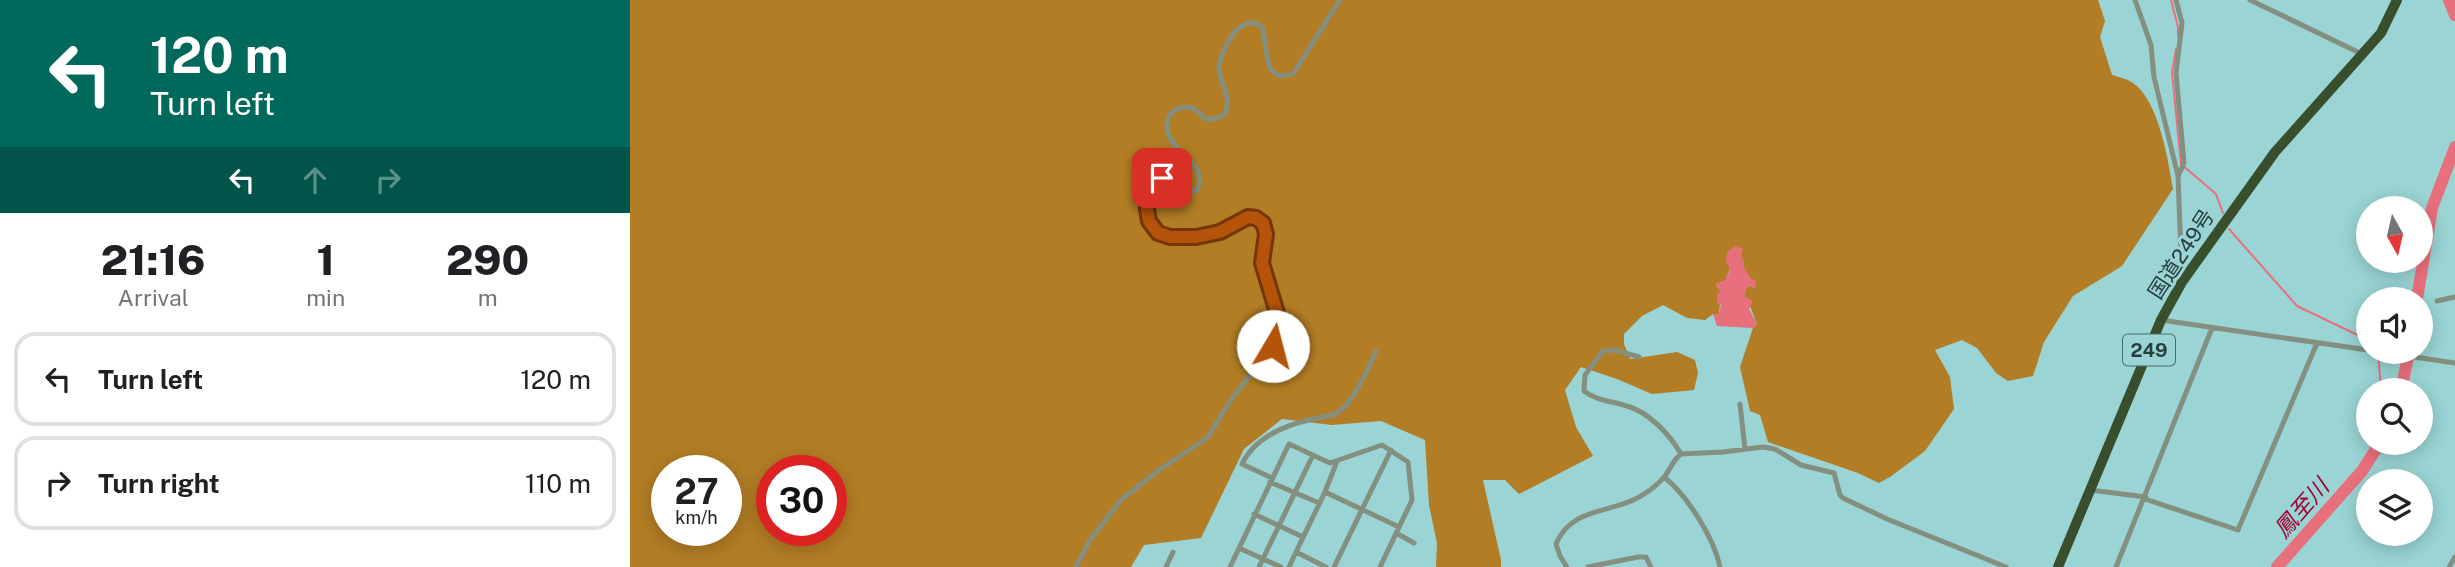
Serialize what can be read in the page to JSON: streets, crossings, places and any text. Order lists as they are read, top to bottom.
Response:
{
  "streets": {
    "highway": ["国道249号", "249"]
  },
  "water": ["鳳至川"],
  "north": "bottom",
  "page": {
    "turn": ["120 m", "Turn left"],
    "eta": [
      "21:16",
      "Arrival",
      "1",
      "min",
      "290",
      "m"
    ],
    "list": [
      {
        "name": "Turn left",
        "value": "120 m"
      },
      {
        "name": "Turn right",
        "value": "110 m"
      }
    ],
    "speed": "27 km/h",
    "limit": "30"
  }
}
